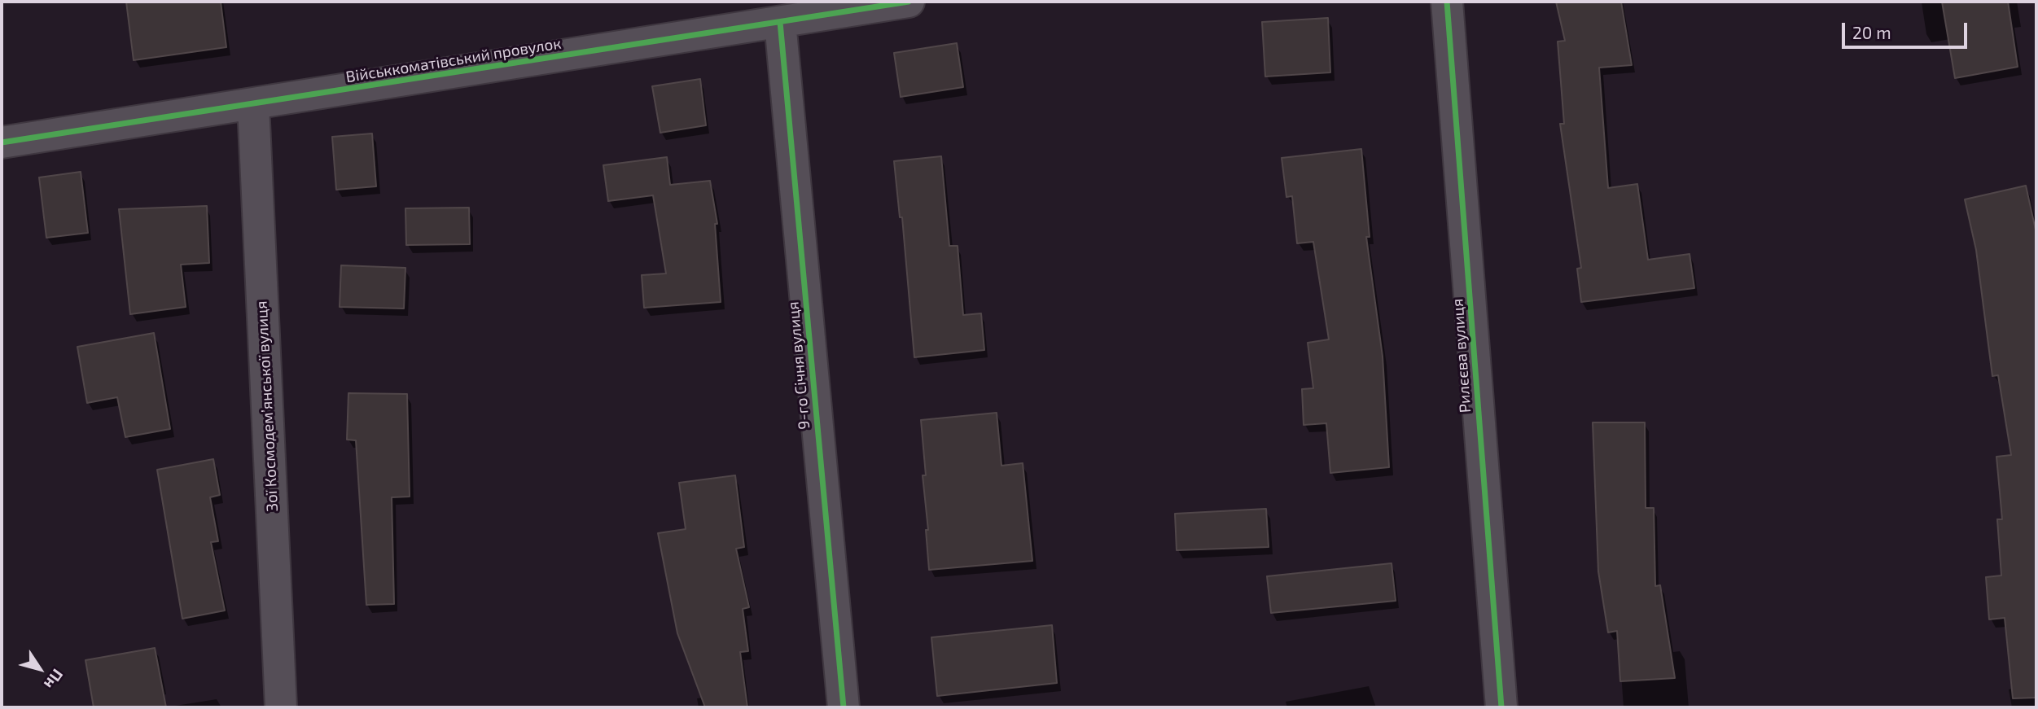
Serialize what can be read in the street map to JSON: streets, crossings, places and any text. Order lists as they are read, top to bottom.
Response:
{
  "streets": {
    "street": [
      "Військкоматівський провулок",
      "Рилєєва вулиця",
      "9-го Січня вулиця",
      "Зої Космодем’янської вулиця"
    ]
  },
  "crossings": [
    ["Військкоматівський провулок", "9-го Січня вулиця"],
    ["Військкоматівський провулок", "Зої Космодем’янської вулиця"]
  ],
  "scale_bar": "20 m",
  "north": "bottom right"
}
